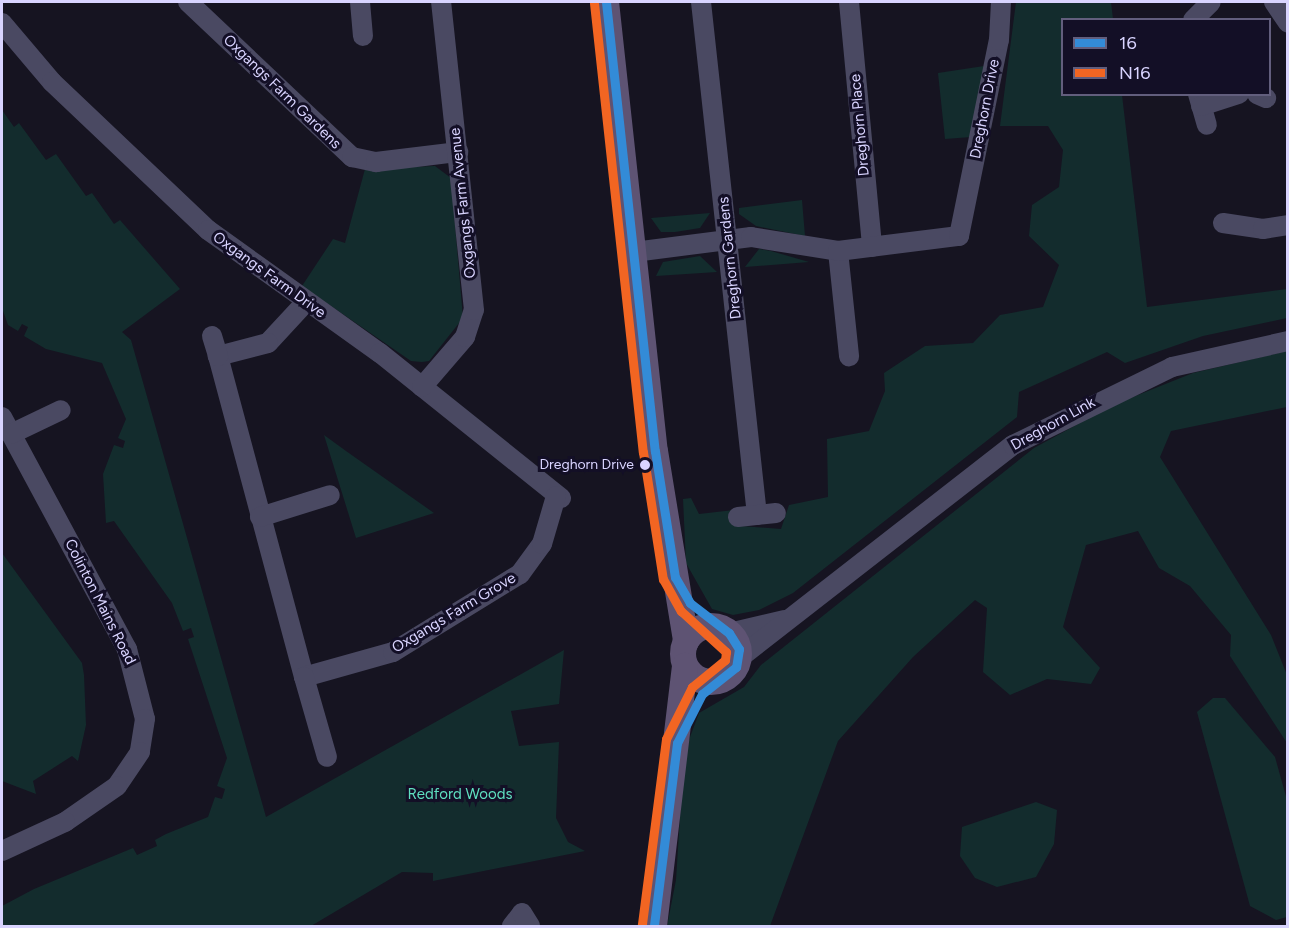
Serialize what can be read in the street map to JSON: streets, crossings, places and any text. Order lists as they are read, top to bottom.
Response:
{
  "streets": {
    "street": [
      "Oxgangs Farm Gardens",
      "Dreghorn Drive",
      "Dreghorn Place",
      "Oxgangs Farm Avenue",
      "Dreghorn Gardens",
      "Oxgangs Farm Drive",
      "Dreghorn Link",
      "Colinton Mains Road",
      "Oxgangs Farm Grove"
    ]
  },
  "crossings": [
    ["Oxgangs Farm Gardens", "Oxgangs Farm Avenue"],
    ["Dreghorn Drive", "Dreghorn Place"],
    ["Dreghorn Drive", "Dreghorn Gardens"],
    ["Oxgangs Farm Avenue", "Oxgangs Farm Drive"],
    ["Oxgangs Farm Drive", "Oxgangs Farm Grove"]
  ],
  "parks": ["Redford Woods"],
  "places": ["Dreghorn Drive"],
  "lines": ["transit line 16", "transit line N16"],
  "legend": ["16", "N16"]
}
